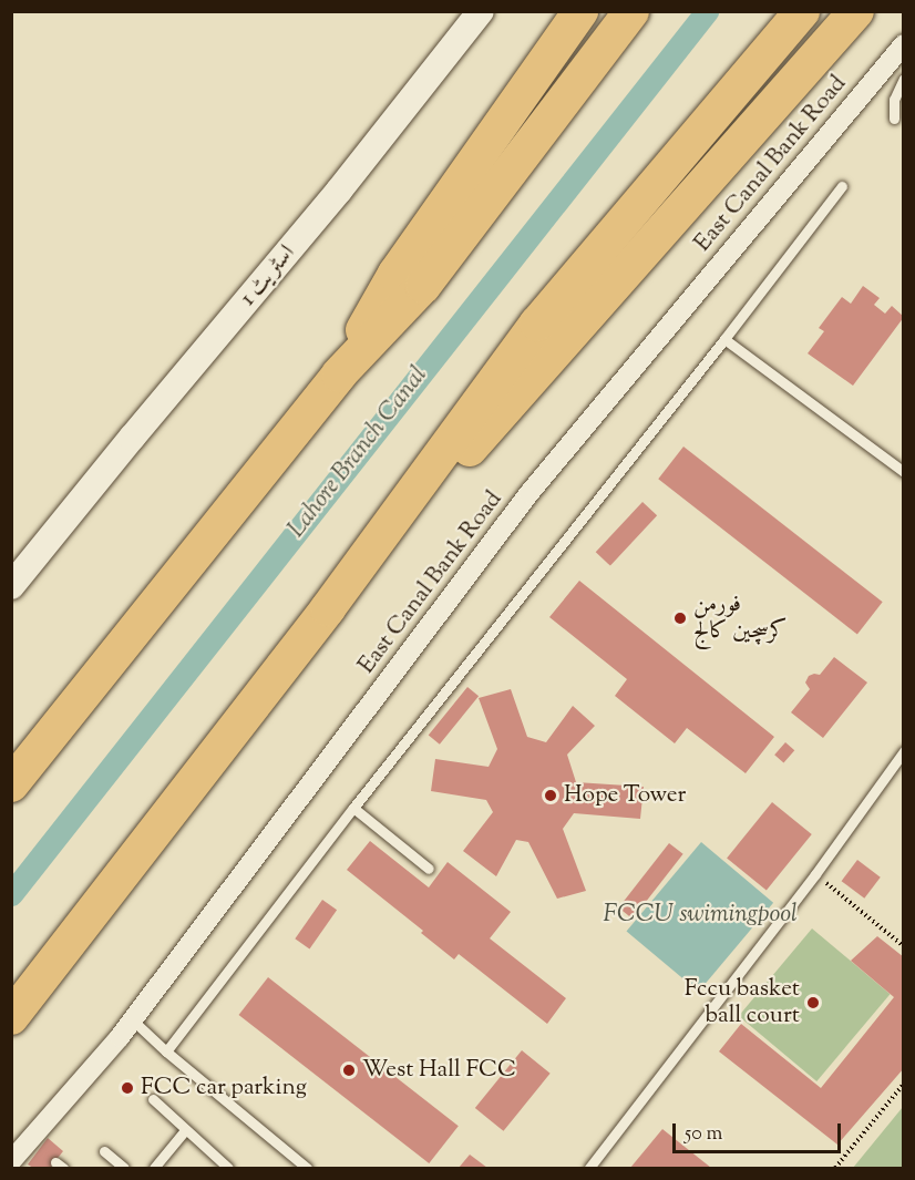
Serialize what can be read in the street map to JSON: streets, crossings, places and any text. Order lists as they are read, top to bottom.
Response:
{
  "streets": {
    "street": ["East Canal Bank Road", "اسٹریٹ 1"]
  },
  "water": ["Lahore Branch Canal", "FCCU swimingpool"],
  "places": [
    "فورمن کرسچین کالج",
    "Hope Tower",
    "Fccu basket ball court",
    "West Hall FCC",
    "FCC car parking"
  ],
  "scale_bar": "50 m"
}
